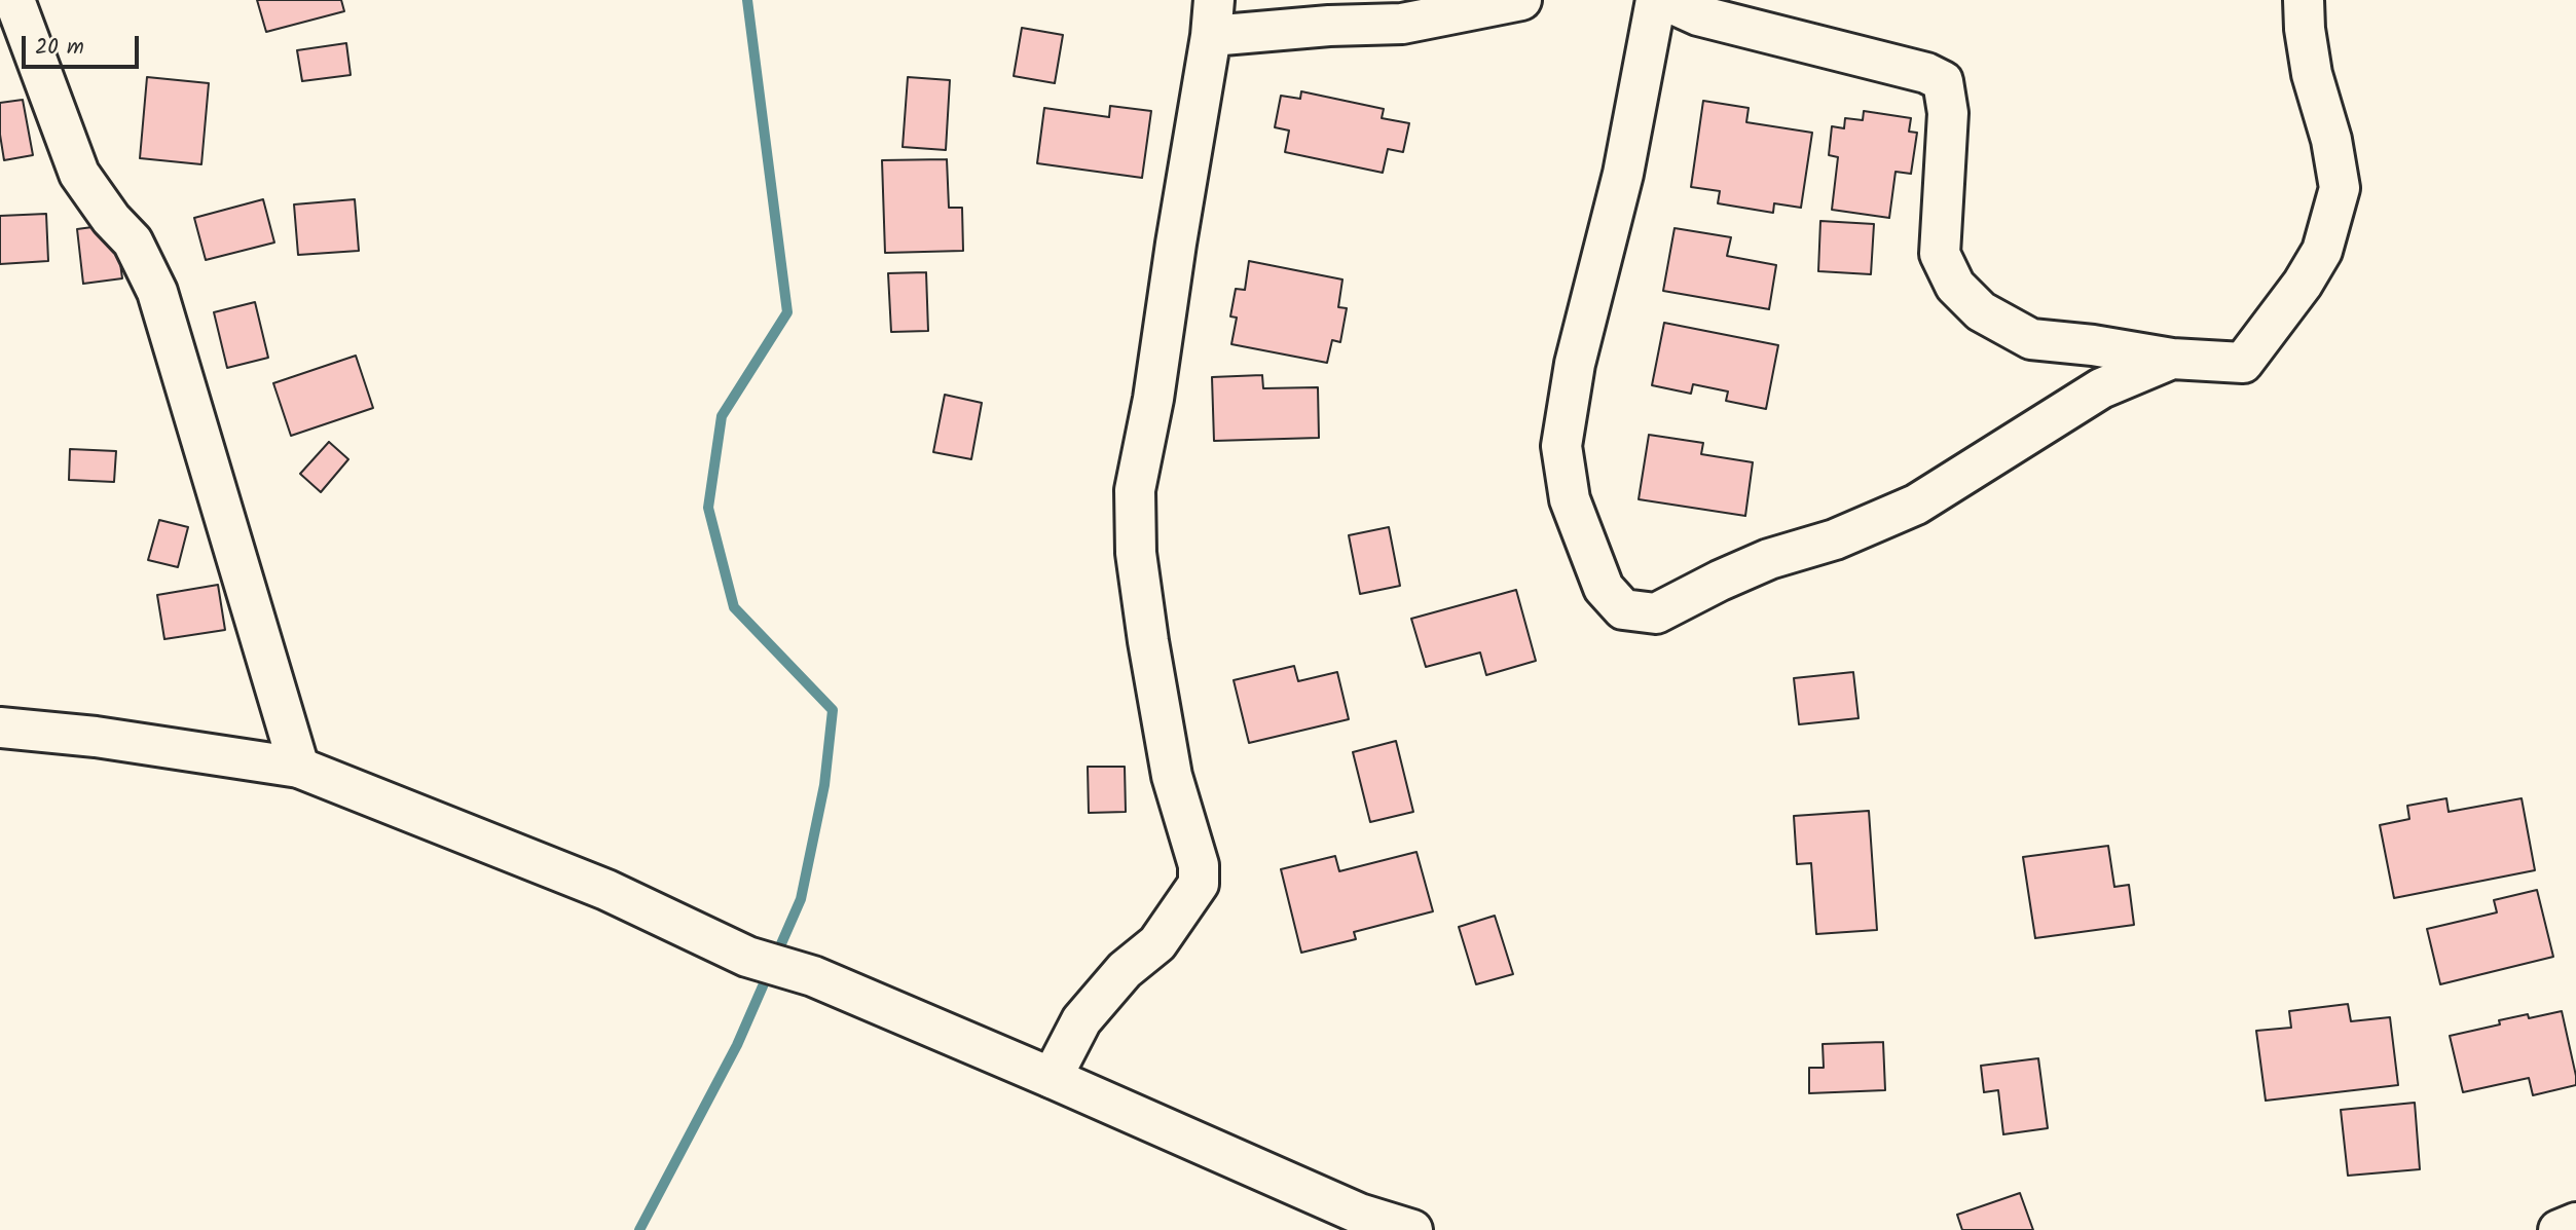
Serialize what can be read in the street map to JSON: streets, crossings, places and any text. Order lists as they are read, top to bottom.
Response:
{
  "scale_bar": "20 m"
}
